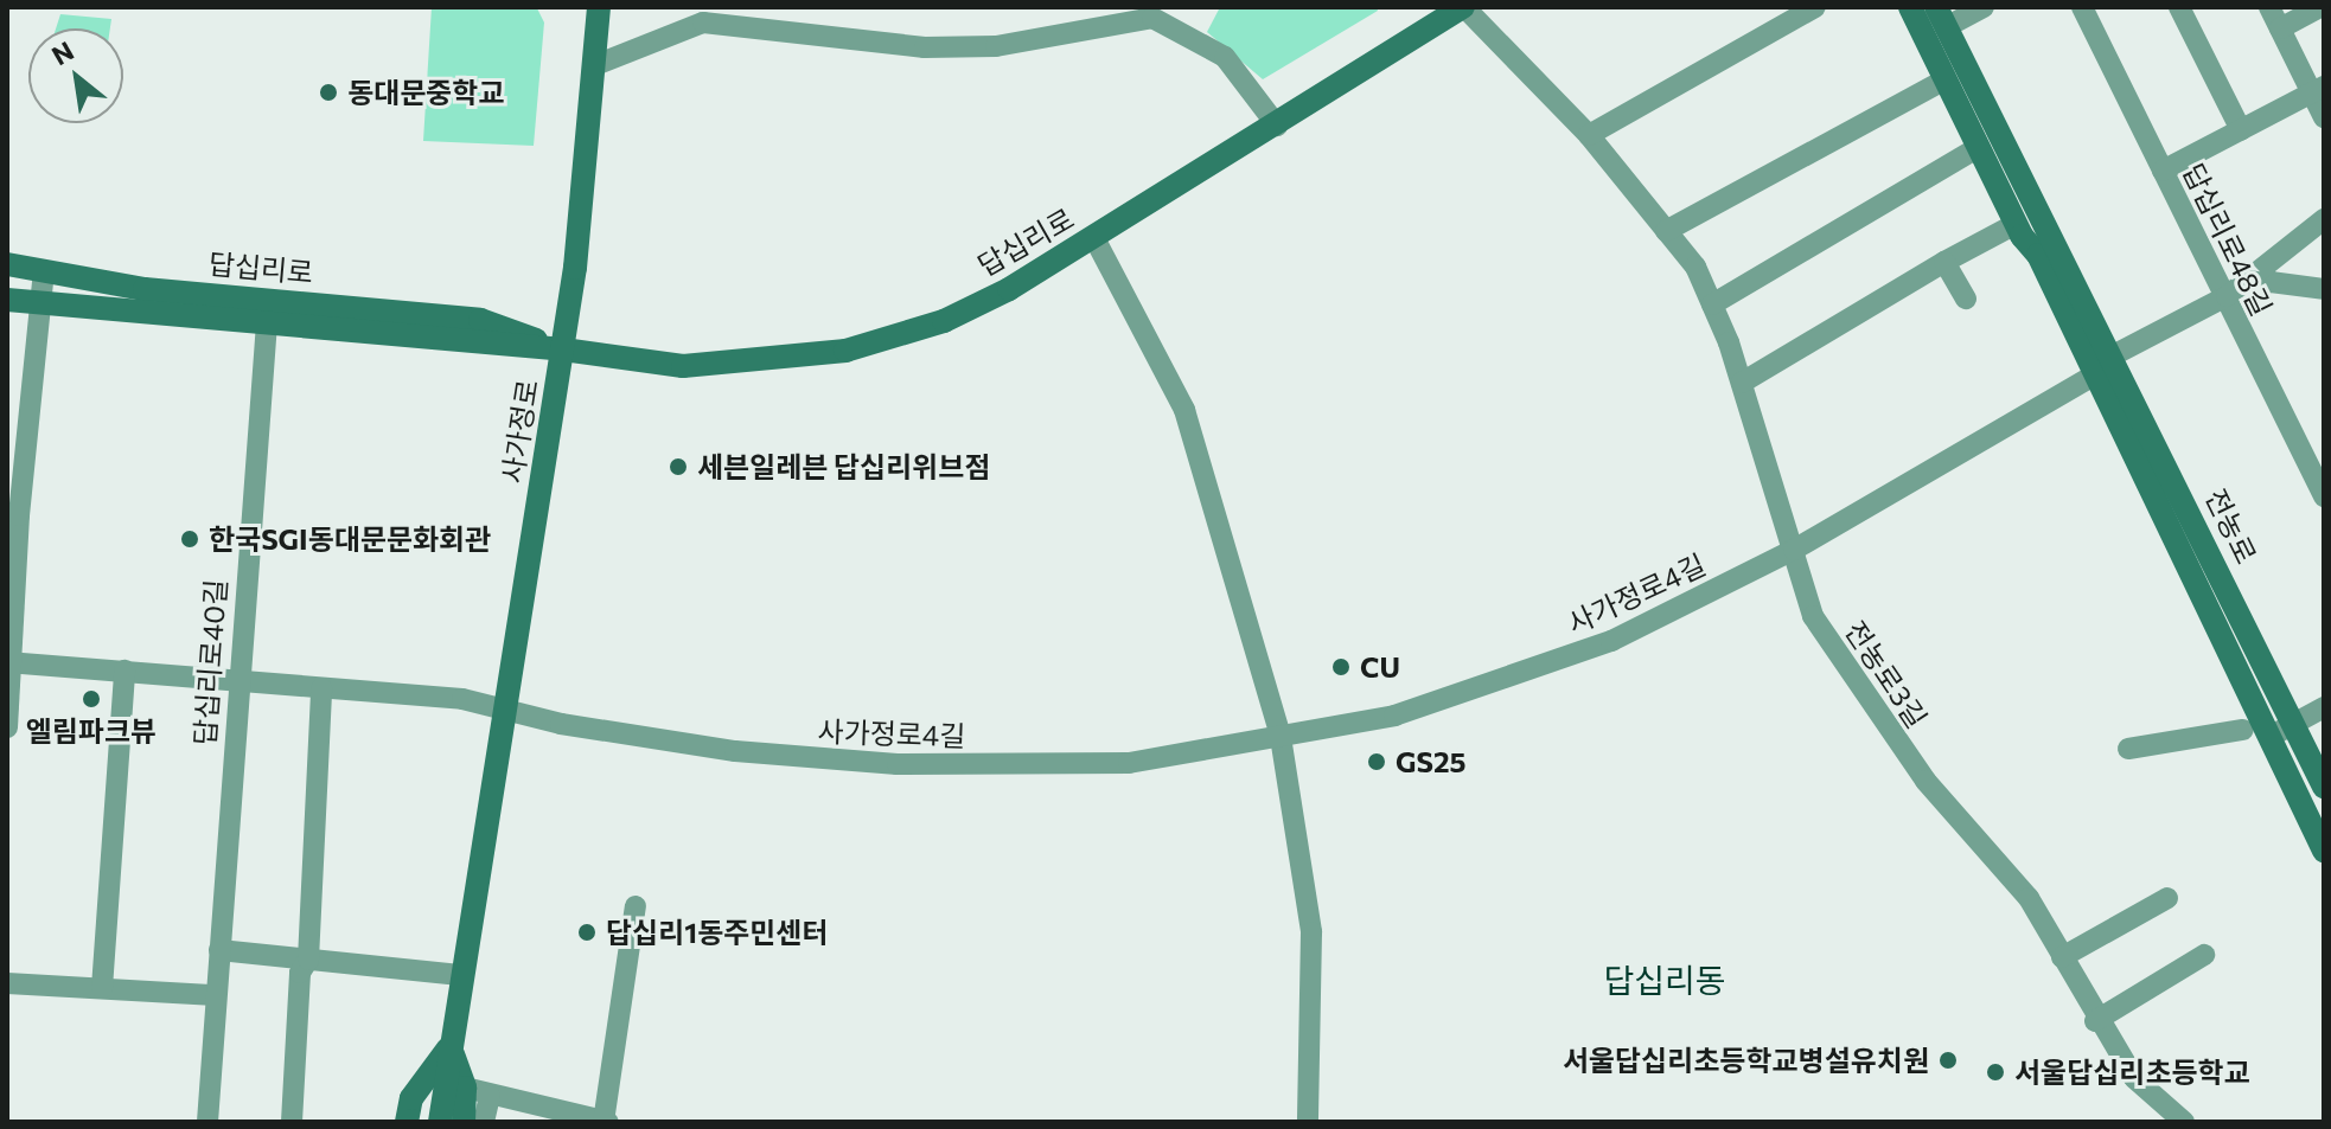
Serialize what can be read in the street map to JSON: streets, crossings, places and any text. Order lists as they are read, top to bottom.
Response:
{
  "streets": {
    "main road": ["답십리로", "사가정로", "전농로"],
    "street": [
      "답십리로48길",
      "사가정로4길",
      "답십리로40길",
      "전농로3길"
    ]
  },
  "crossings": [
    ["답십리로", "사가정로"],
    ["답십리로", "답십리로40길"],
    ["답십리로", "전농로3길"],
    ["사가정로", "사가정로4길"],
    ["전농로", "사가정로4길"],
    ["사가정로4길", "답십리로40길"],
    ["사가정로4길", "전농로3길"]
  ],
  "districts": ["답십리동"],
  "places": [
    "동대문중학교",
    "세븐일레븐 답십리위브점",
    "한국SGI동대문문화회관",
    "CU",
    "엘림파크뷰",
    "GS25",
    "답십리1동주민센터",
    "서울답십리초등학교병설유치원",
    "서울답십리초등학교"
  ],
  "north": "top left"
}
